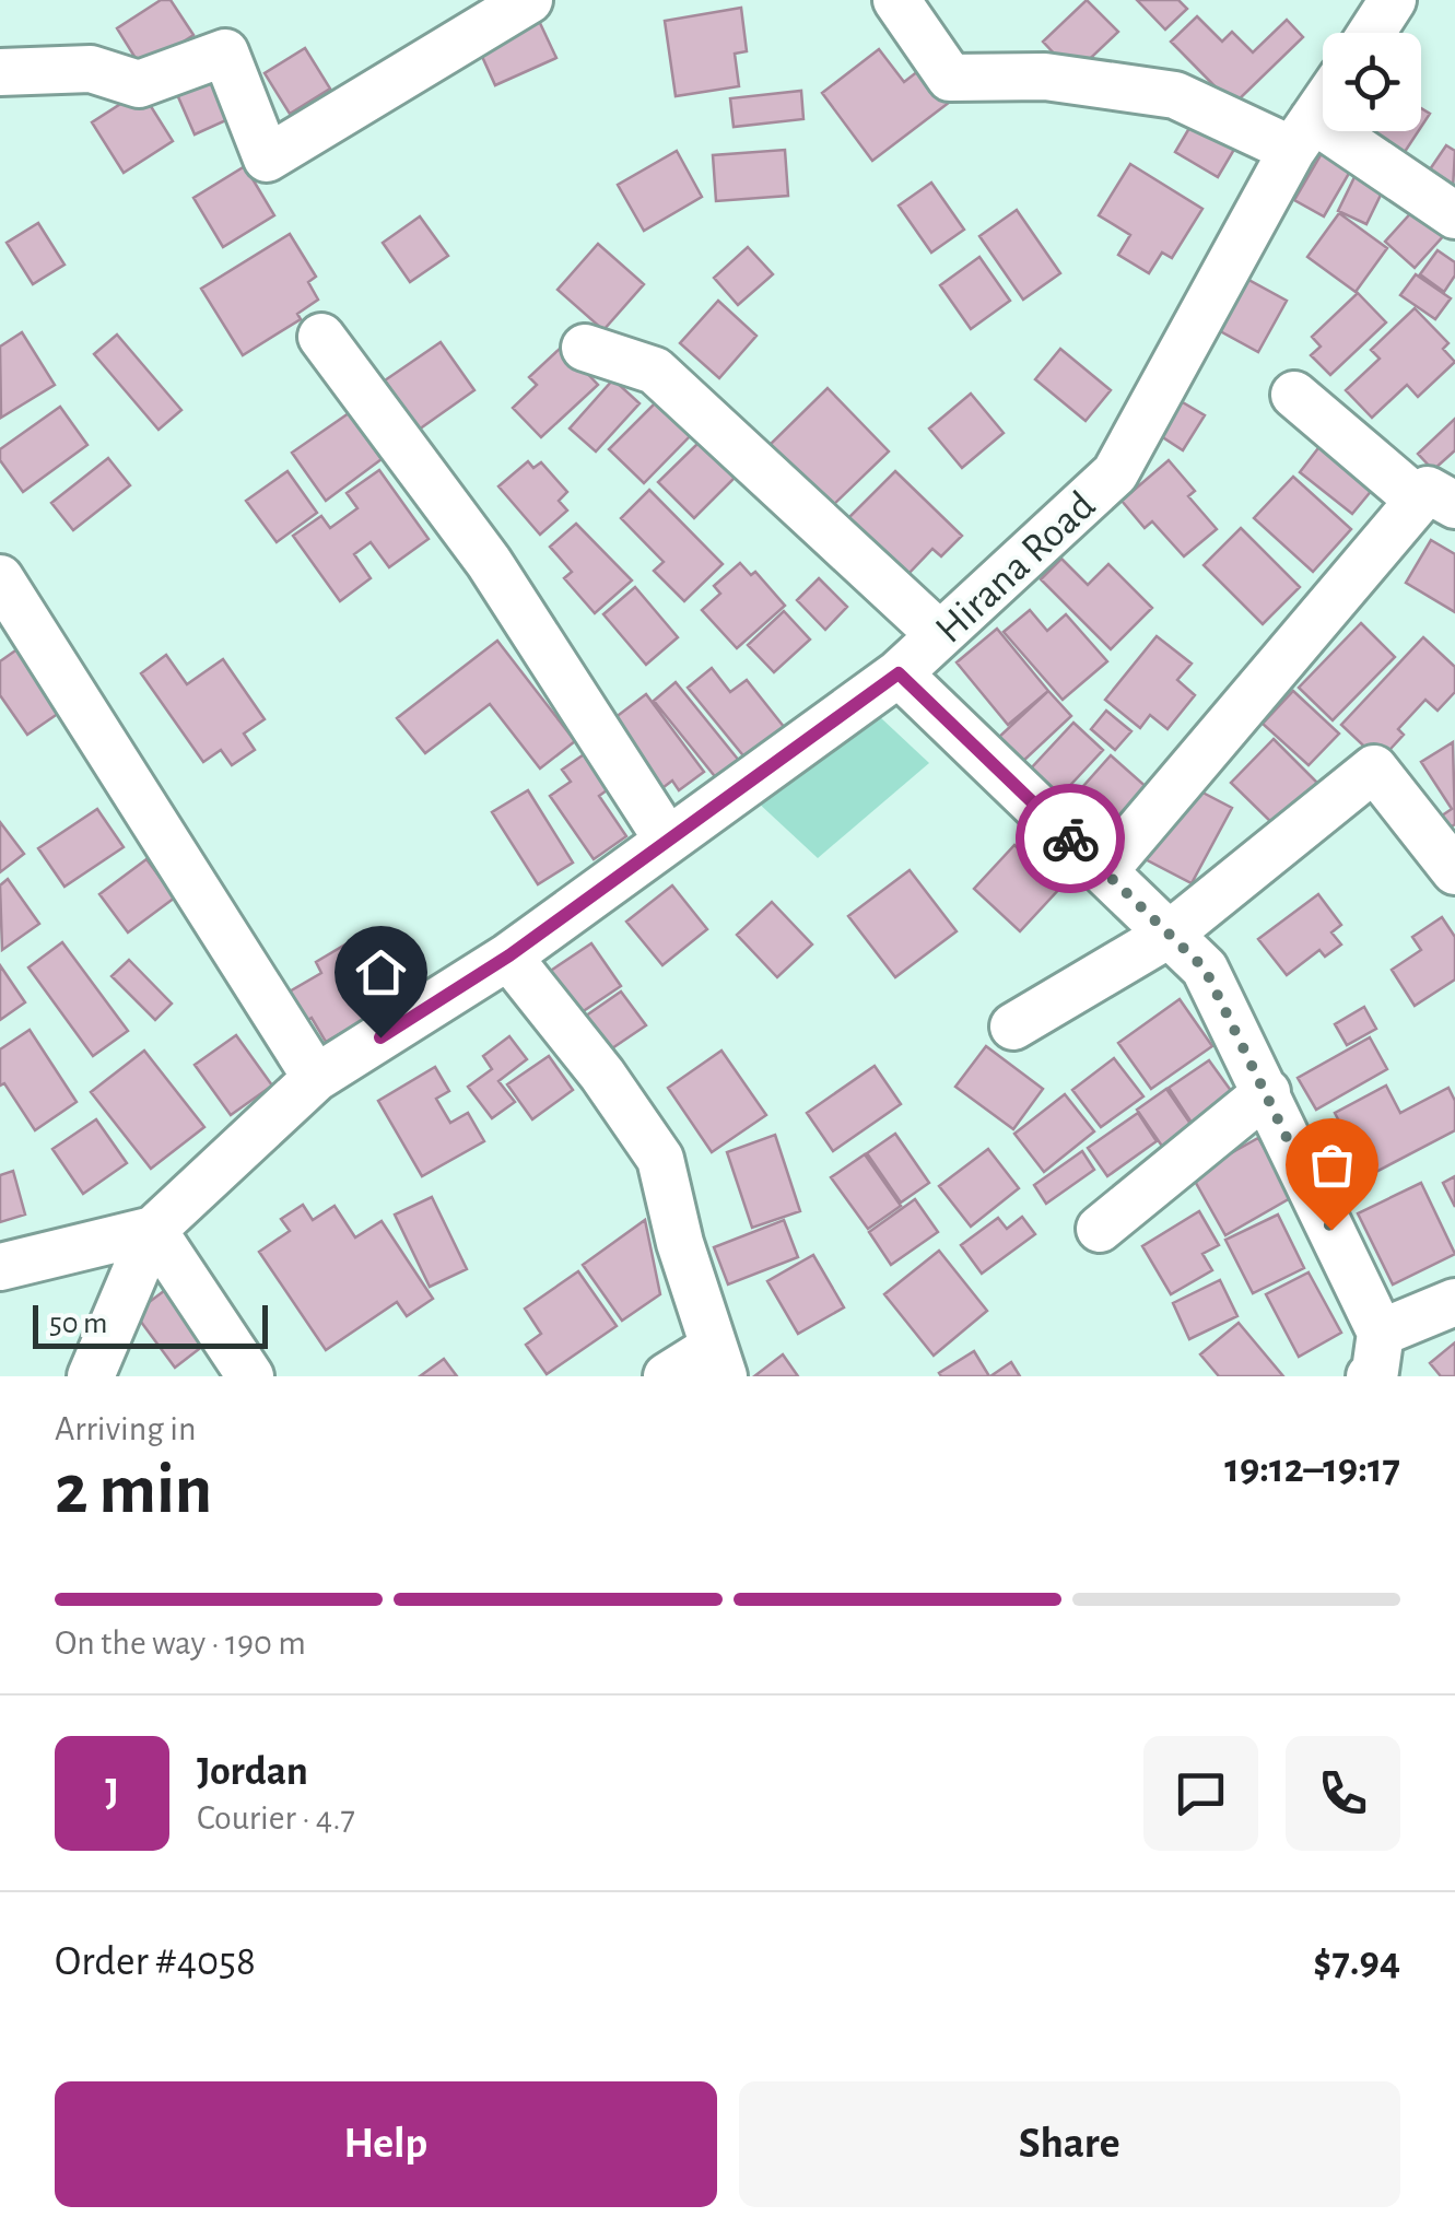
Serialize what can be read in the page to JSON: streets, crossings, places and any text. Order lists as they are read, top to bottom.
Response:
{
  "streets": {
    "street": ["Hirana Road"]
  },
  "scale_bar": "50 m",
  "page": {
    "scale": "50 m",
    "heading": ["2 min", "Arriving in", "19:12–19:17"],
    "panel": [
      "Jordan",
      "Courier · 4.7",
      "Order #4058",
      "$7.94"
    ],
    "bar": "On the way · 190 m",
    "round": "J",
    "buttons": ["Help", "Share"]
  }
}
